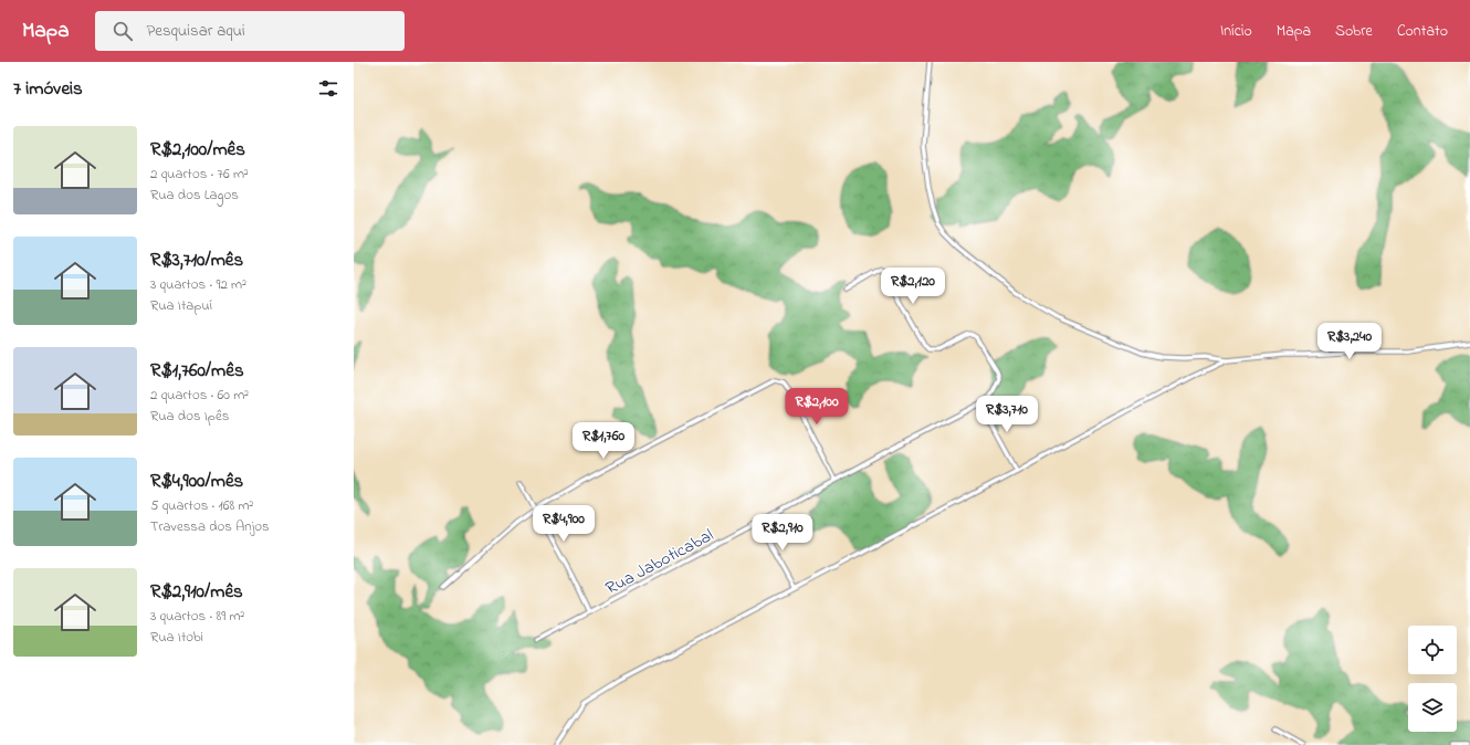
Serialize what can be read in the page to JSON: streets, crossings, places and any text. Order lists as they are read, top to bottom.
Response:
{
  "streets": {
    "street": ["Rua Jaboticabal"]
  },
  "page": {
    "header": "Mapa",
    "search": "Pesquisar aqui",
    "nav": [
      "Início",
      "Mapa",
      "Sobre",
      "Contato"
    ],
    "heading": "7 imóveis",
    "list": [
      {
        "name": "R$2,100/mês",
        "note": "2 quartos · 76 m² · Rua dos Lagos"
      },
      {
        "name": "R$3,710/mês",
        "note": "3 quartos · 92 m² · Rua Itapuí"
      },
      {
        "name": "R$1,760/mês",
        "note": "2 quartos · 60 m² · Rua dos Ipês"
      },
      {
        "name": "R$4,900/mês",
        "note": "5 quartos · 168 m² · Travessa dos Anjos"
      },
      {
        "name": "R$2,910/mês",
        "note": "3 quartos · 89 m² · Rua Itobi"
      }
    ],
    "price": [
      "R$2,120",
      "R$3,240",
      "R$2,100",
      "R$3,710",
      "R$1,760",
      "R$4,900",
      "R$2,910"
    ]
  }
}
